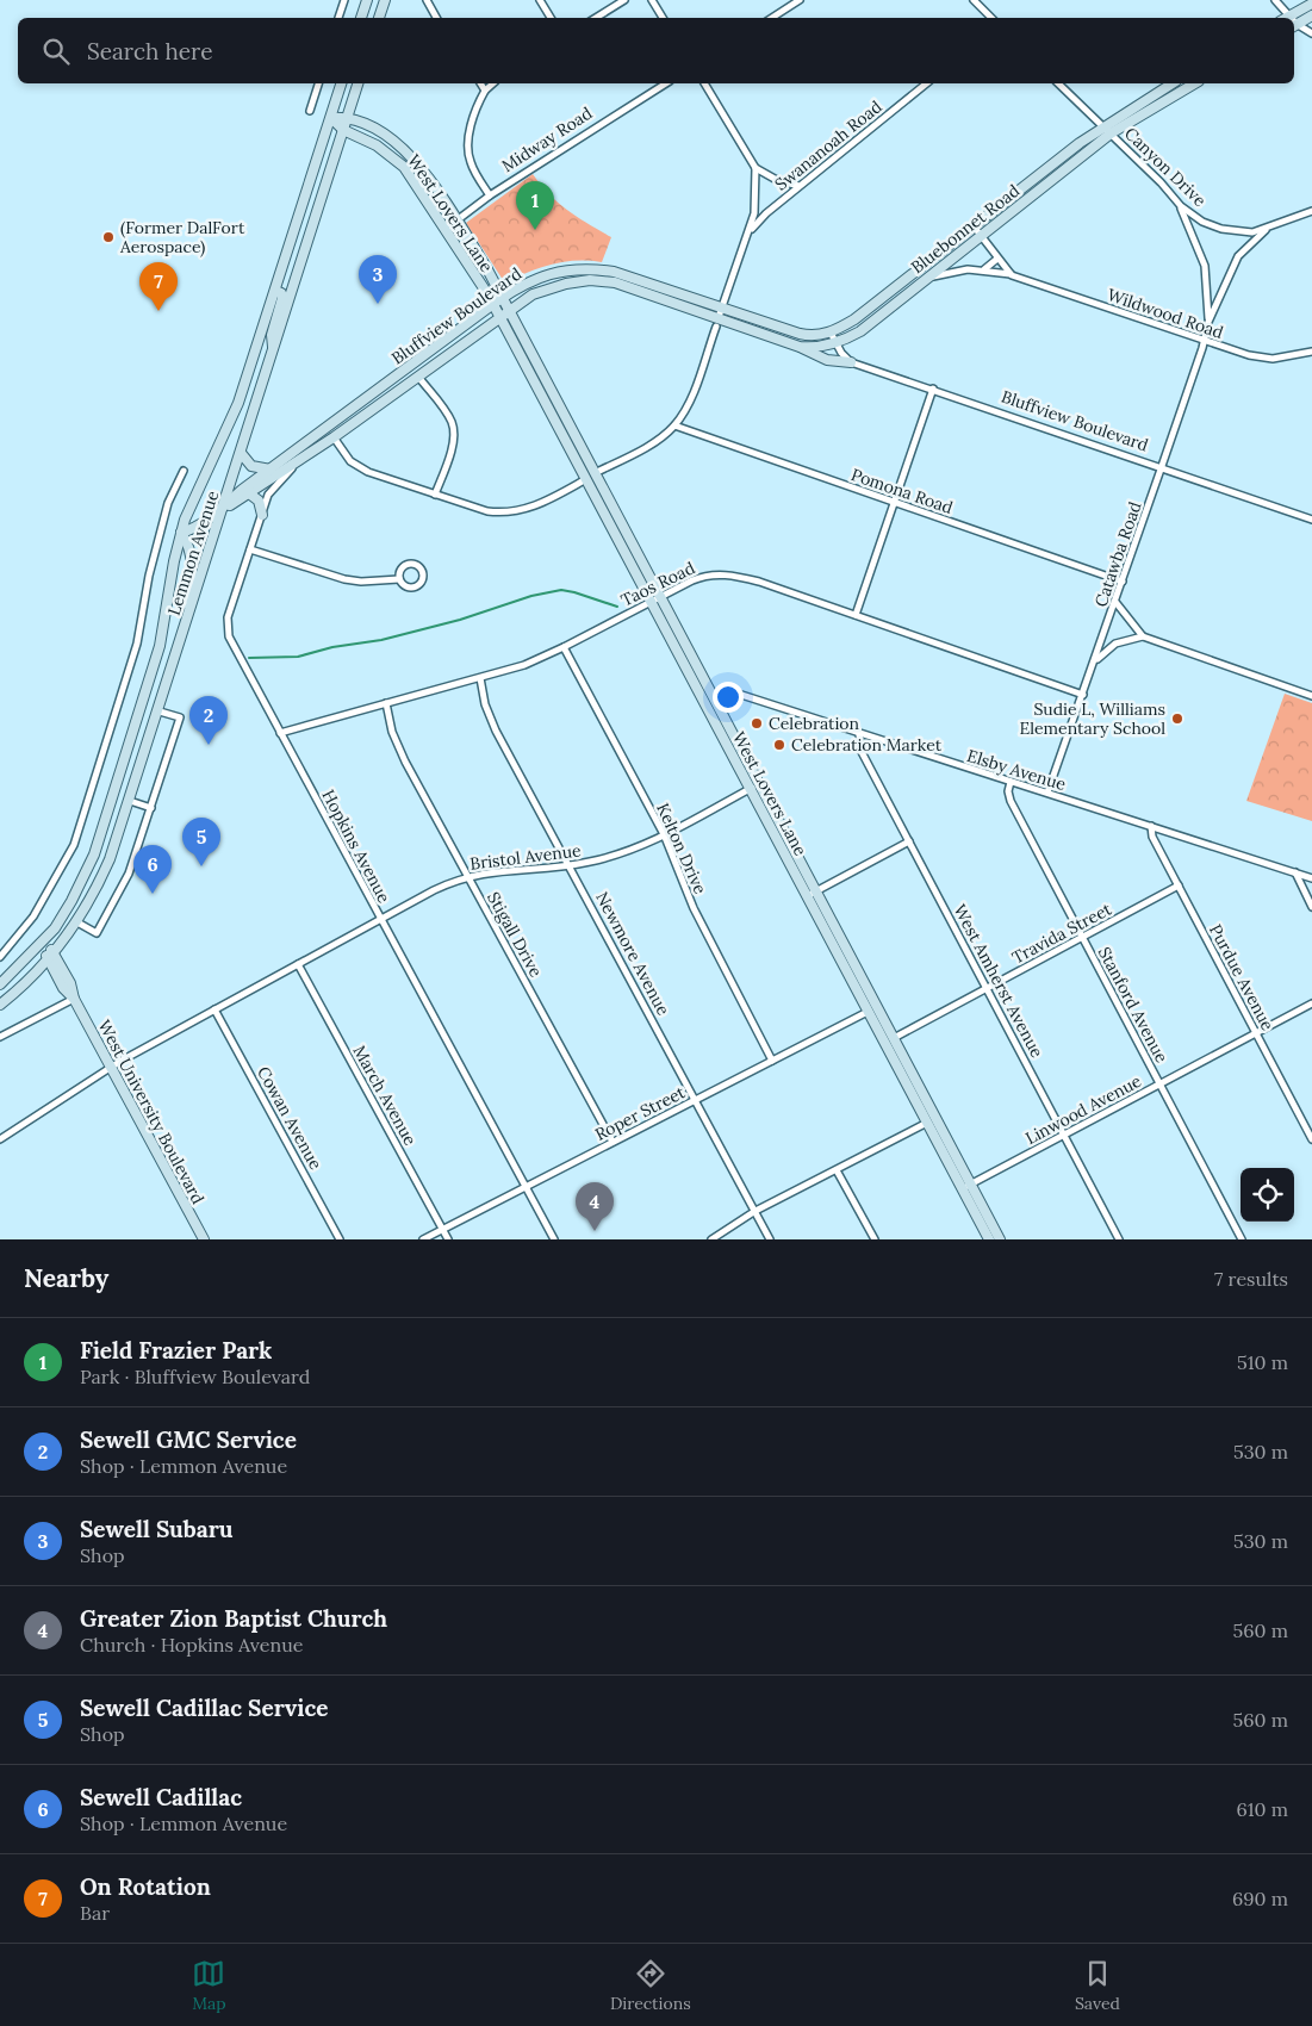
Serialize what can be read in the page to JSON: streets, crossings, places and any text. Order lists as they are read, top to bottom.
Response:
{
  "streets": {
    "main road": [
      "West Lovers Lane",
      "Bluebonnet Road",
      "Bluffview Boulevard",
      "Lemmon Avenue",
      "West University Boulevard"
    ],
    "street": [
      "Midway Road",
      "Swananoah Road",
      "Canyon Drive",
      "Wildwood Road",
      "Pomona Road",
      "Catawba Road",
      "Taos Road",
      "Elsby Avenue",
      "Hopkins Avenue",
      "Kelton Drive",
      "Bristol Avenue",
      "Travida Street",
      "Stigall Drive",
      "Newmore Avenue",
      "Purdue Avenue",
      "West Amherst Avenue",
      "Stanford Avenue",
      "March Avenue",
      "Linwood Avenue",
      "Roper Street",
      "Cowan Avenue"
    ]
  },
  "crossings": [
    ["Midway Road", "West Lovers Lane"],
    ["Canyon Drive", "Bluebonnet Road"],
    ["Canyon Drive", "Catawba Road"],
    ["West Lovers Lane", "Bluffview Boulevard"],
    ["West Lovers Lane", "Lemmon Avenue"],
    ["West Lovers Lane", "Taos Road"],
    ["West Lovers Lane", "Elsby Avenue"],
    ["West Lovers Lane", "Bristol Avenue"],
    ["West Lovers Lane", "Travida Street"],
    ["West Lovers Lane", "Linwood Avenue"],
    ["West Lovers Lane", "Roper Street"],
    ["Bluebonnet Road", "Wildwood Road"],
    ["Bluebonnet Road", "Bluffview Boulevard"],
    ["Wildwood Road", "Catawba Road"],
    ["Bluffview Boulevard", "Lemmon Avenue"],
    ["Bluffview Boulevard", "Catawba Road"],
    ["Bluffview Boulevard", "Hopkins Avenue"],
    ["Pomona Road", "Catawba Road"],
    ["Lemmon Avenue", "West University Boulevard"],
    ["Catawba Road", "Taos Road"],
    ["Catawba Road", "Elsby Avenue"],
    ["Taos Road", "Hopkins Avenue"],
    ["Taos Road", "Kelton Drive"],
    ["Taos Road", "Stigall Drive"],
    ["Taos Road", "Newmore Avenue"],
    ["Elsby Avenue", "Purdue Avenue"],
    ["Elsby Avenue", "West Amherst Avenue"],
    ["Elsby Avenue", "Stanford Avenue"],
    ["Hopkins Avenue", "Bristol Avenue"],
    ["Hopkins Avenue", "Roper Street"],
    ["Kelton Drive", "Bristol Avenue"],
    ["Kelton Drive", "Roper Street"],
    ["Bristol Avenue", "Stigall Drive"],
    ["Bristol Avenue", "Newmore Avenue"],
    ["Bristol Avenue", "March Avenue"],
    ["Bristol Avenue", "West University Boulevard"],
    ["Bristol Avenue", "Cowan Avenue"],
    ["Travida Street", "Purdue Avenue"],
    ["Travida Street", "West Amherst Avenue"],
    ["Travida Street", "Stanford Avenue"],
    ["Stigall Drive", "Roper Street"],
    ["Newmore Avenue", "Roper Street"],
    ["Purdue Avenue", "Linwood Avenue"],
    ["West Amherst Avenue", "Linwood Avenue"],
    ["Stanford Avenue", "Linwood Avenue"],
    ["March Avenue", "Roper Street"]
  ],
  "places": [
    "(Former DalFort Aerospace)",
    "Sudie L, Williams Elementary School",
    "Celebration",
    "Celebration Market"
  ],
  "page": {
    "search": "Search here",
    "pins": [
      "1",
      "3",
      "7",
      "2",
      "5",
      "6",
      "4"
    ],
    "heading": ["Nearby", "7 results"],
    "list": [
      {
        "mark": "1",
        "name": "Field Frazier Park",
        "note": "Park · Bluffview Boulevard",
        "value": "510 m"
      },
      {
        "mark": "2",
        "name": "Sewell GMC Service",
        "note": "Shop · Lemmon Avenue",
        "value": "530 m"
      },
      {
        "mark": "3",
        "name": "Sewell Subaru",
        "note": "Shop",
        "value": "530 m"
      },
      {
        "mark": "4",
        "name": "Greater Zion Baptist Church",
        "note": "Church · Hopkins Avenue",
        "value": "560 m"
      },
      {
        "mark": "5",
        "name": "Sewell Cadillac Service",
        "note": "Shop",
        "value": "560 m"
      },
      {
        "mark": "6",
        "name": "Sewell Cadillac",
        "note": "Shop · Lemmon Avenue",
        "value": "610 m"
      },
      {
        "mark": "7",
        "name": "On Rotation",
        "note": "Bar",
        "value": "690 m"
      }
    ],
    "nav": ["Map", "Directions", "Saved"]
  }
}
